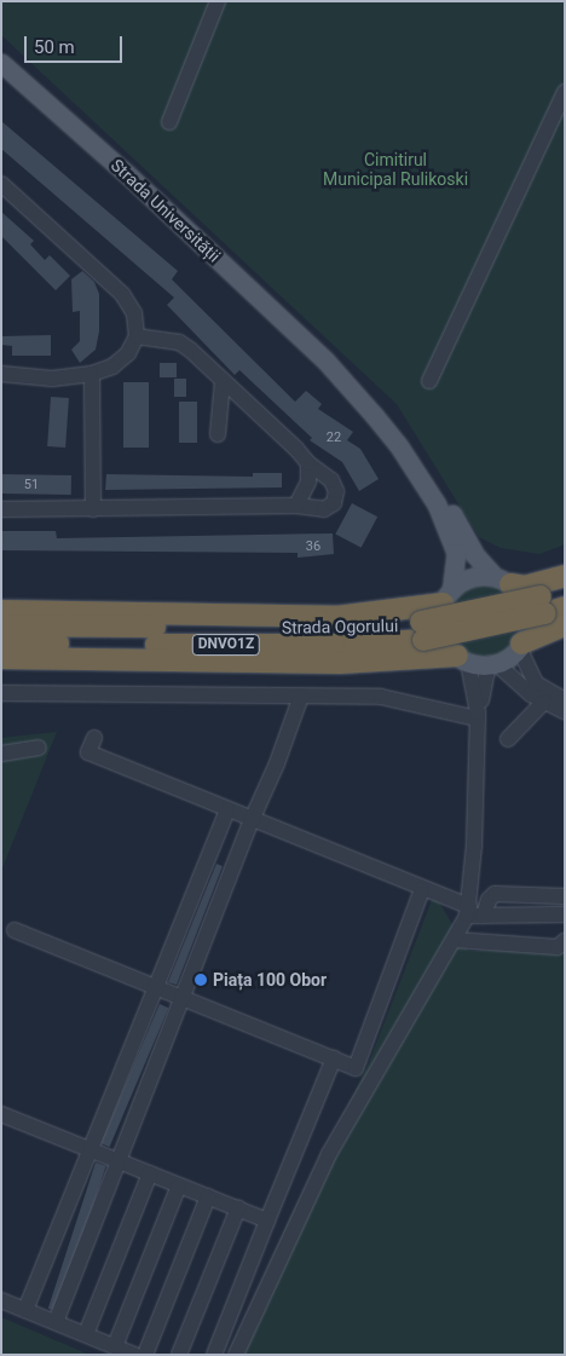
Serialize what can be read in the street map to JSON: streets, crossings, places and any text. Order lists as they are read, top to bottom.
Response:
{
  "streets": {
    "highway": ["Strada Ogorului", "DNVO1Z"],
    "main road": ["Strada Universității"]
  },
  "parks": ["Cimitirul Municipal Rulikoski"],
  "places": ["Piața 100 Obor"],
  "house_numbers": ["22", "51", "36"],
  "scale_bar": "50 m"
}
